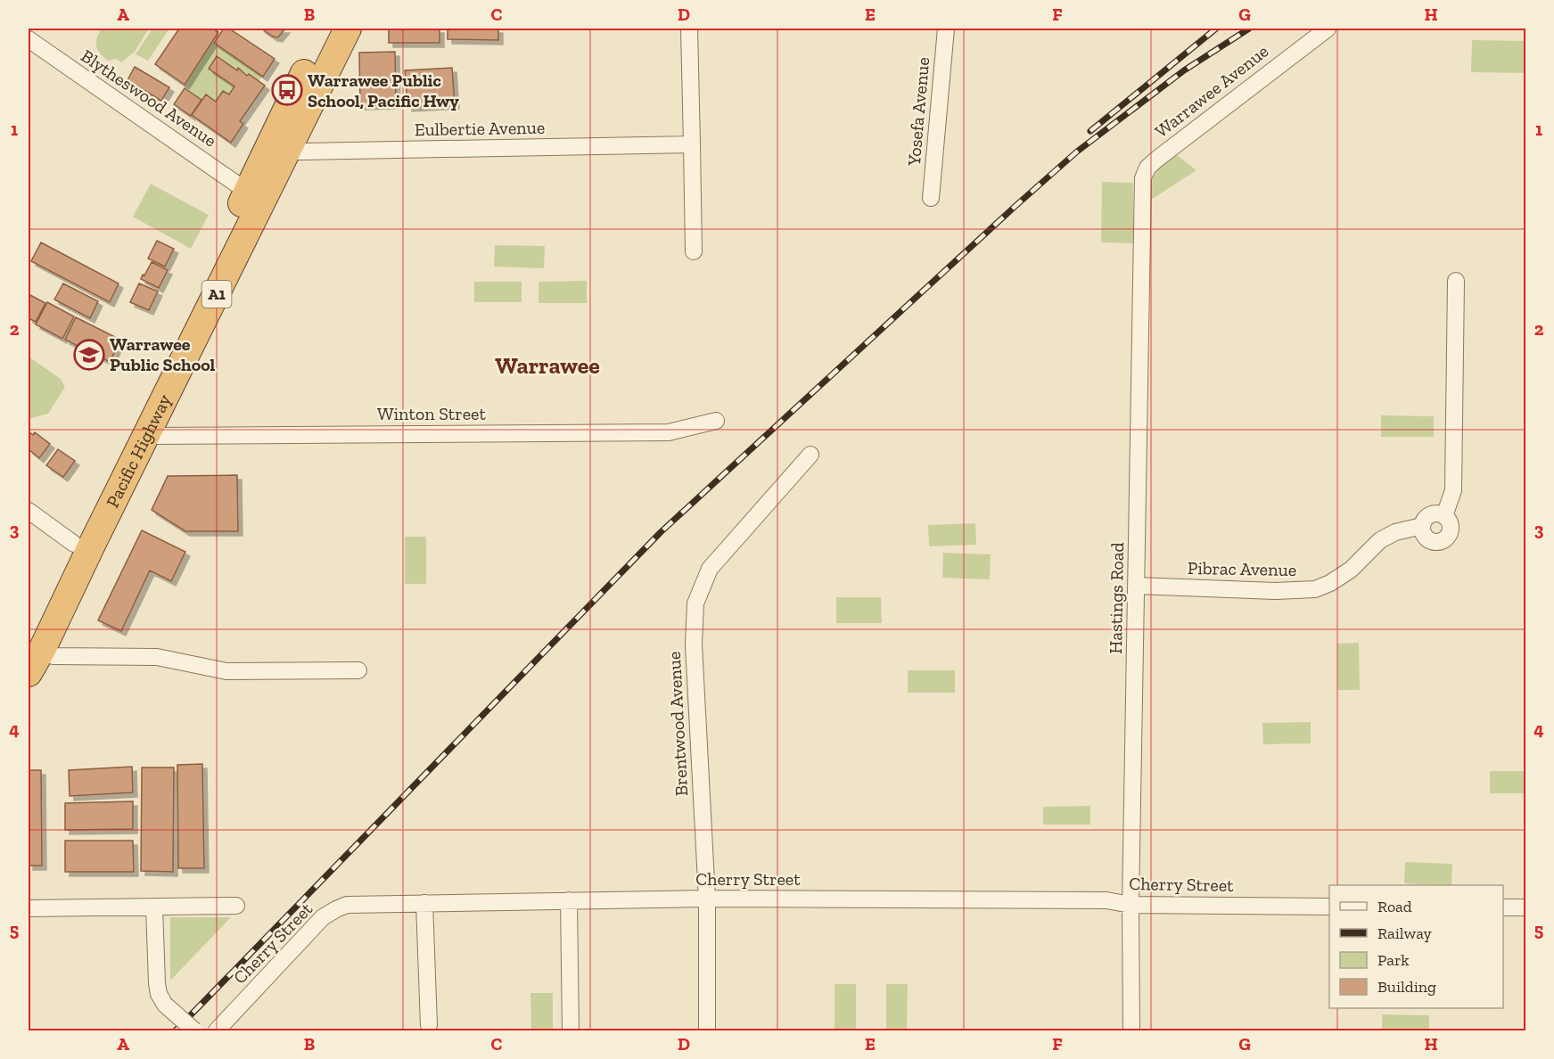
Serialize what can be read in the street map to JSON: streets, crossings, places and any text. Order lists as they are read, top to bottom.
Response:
{
  "streets": {
    "highway": ["A1", "Pacific Highway"],
    "street": [
      "Warrawee Avenue",
      "Blytheswood Avenue",
      "Yosefa Avenue",
      "Eulbertie Avenue",
      "Winton Street",
      "Pibrac Avenue",
      "Hastings Road",
      "Brentwood Avenue",
      "Cherry Street"
    ]
  },
  "crossings": [
    ["Warrawee Avenue", "Hastings Road"],
    ["Blytheswood Avenue", "Pacific Highway"],
    ["Eulbertie Avenue", "Pacific Highway"],
    ["Winton Street", "Pacific Highway"],
    ["Pibrac Avenue", "Hastings Road"],
    ["Hastings Road", "Cherry Street"],
    ["Brentwood Avenue", "Cherry Street"]
  ],
  "districts": ["Warrawee"],
  "places": {
    "bus stop": ["Warrawee Public School, Pacific Hwy"],
    "school or university": ["Warrawee Public School"]
  },
  "legend": [
    "Road",
    "Railway",
    "Park",
    "Building"
  ],
  "grid": {
    "columns": [
      "A",
      "B",
      "C",
      "D",
      "E",
      "F",
      "G",
      "H"
    ],
    "rows": [
      "1",
      "2",
      "3",
      "4",
      "5"
    ]
  }
}
